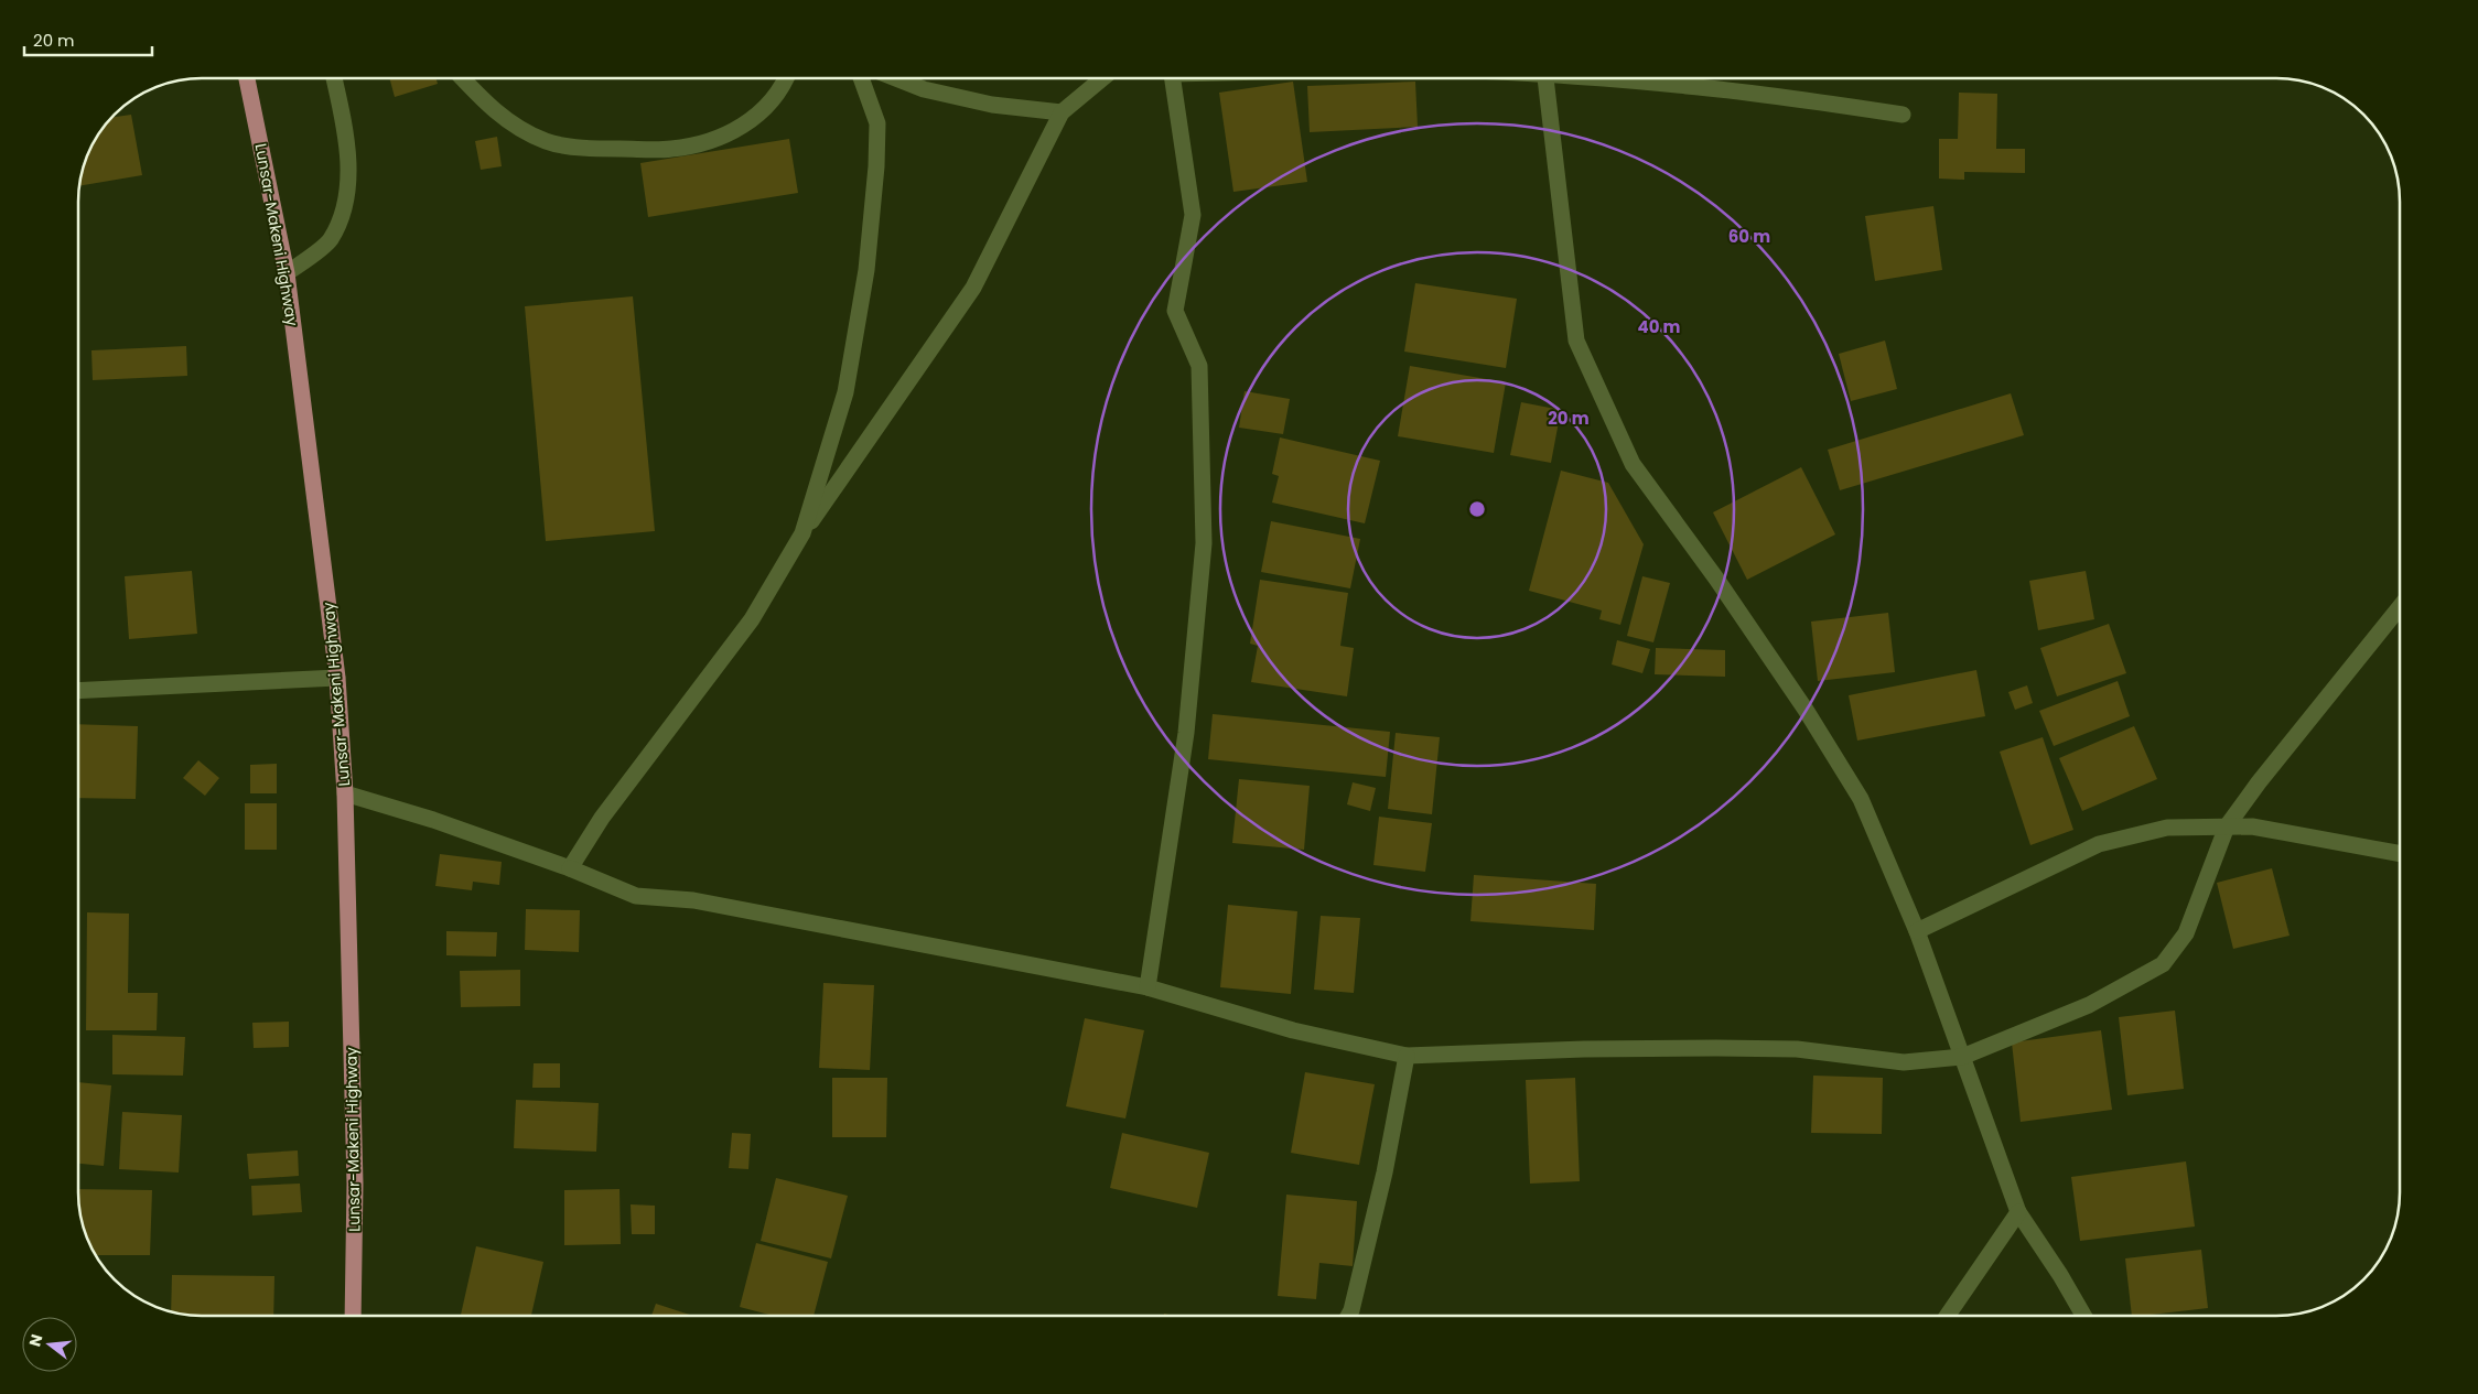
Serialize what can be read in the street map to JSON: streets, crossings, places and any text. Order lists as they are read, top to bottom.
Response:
{
  "streets": {
    "main road": ["Lunsar-Makeni Highway"]
  },
  "scale_bar": "20 m",
  "north": "left",
  "rings": ["60 m", "40 m", "20 m"]
}
